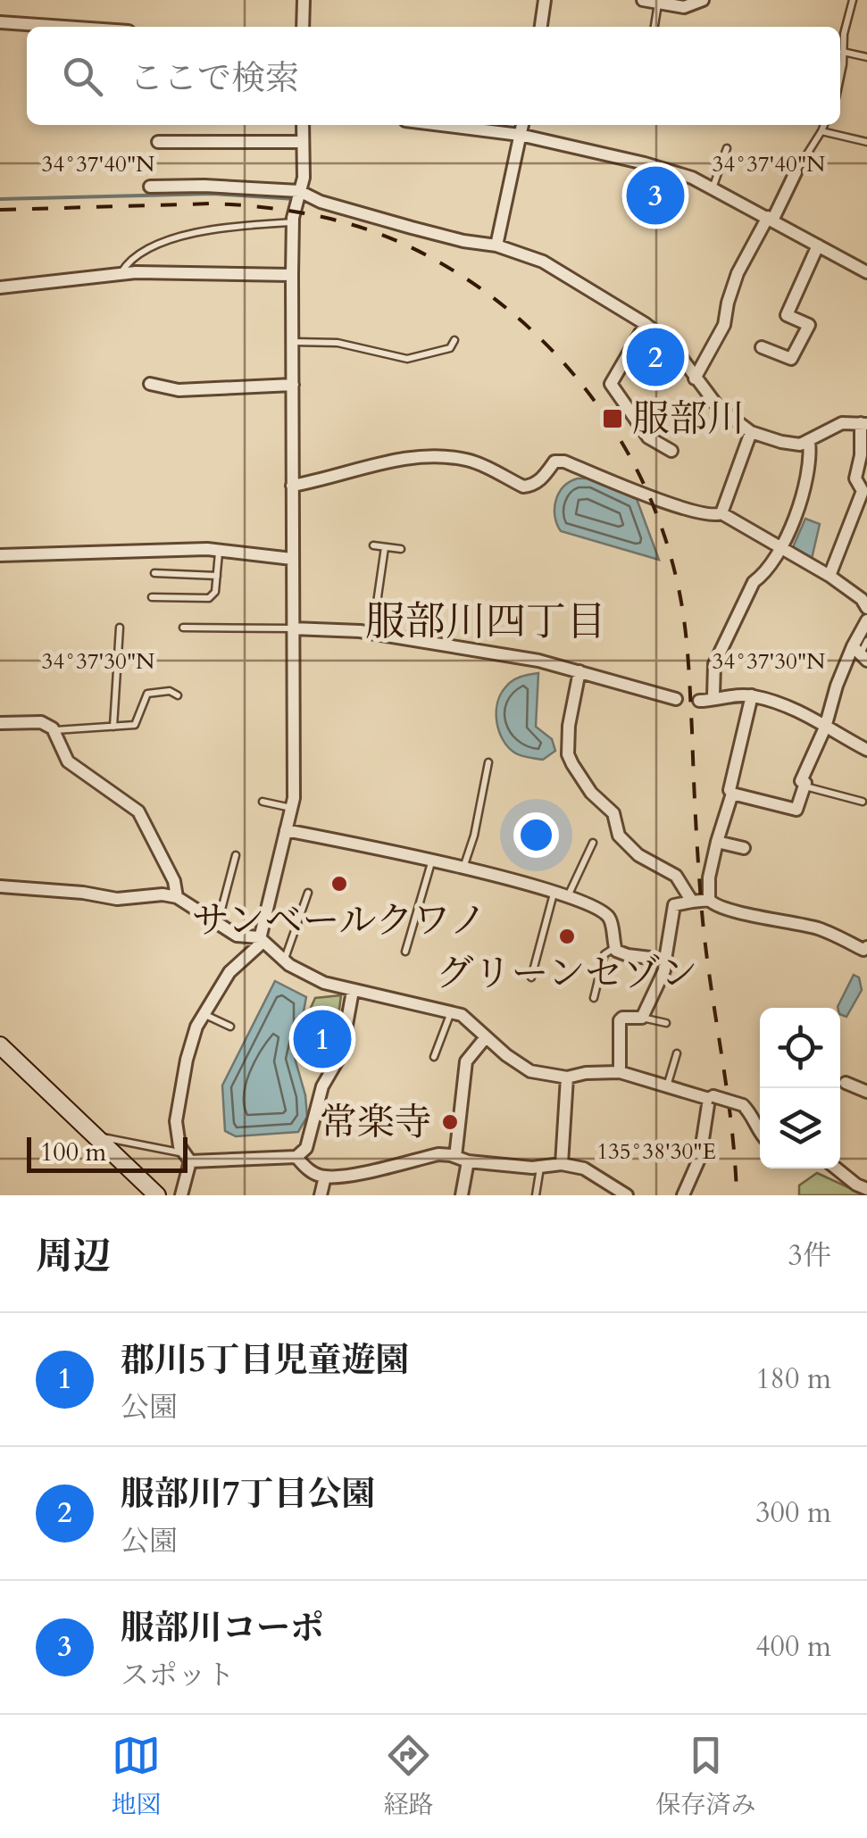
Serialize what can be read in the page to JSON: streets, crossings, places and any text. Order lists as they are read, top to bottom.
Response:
{
  "districts": ["服部川四丁目"],
  "places": {
    "transit": ["服部川"],
    "other": ["サンベールクワノ", "グリーンセゾン", "常楽寺"]
  },
  "scale_bar": "100 m",
  "page": {
    "search": "ここで検索",
    "pins": ["3", "2", "1"],
    "scale": "100 m",
    "heading": ["周辺", "3件"],
    "list": [
      {
        "mark": "1",
        "name": "郡川5丁目児童遊園",
        "note": "公園",
        "value": "180 m"
      },
      {
        "mark": "2",
        "name": "服部川7丁目公園",
        "note": "公園",
        "value": "300 m"
      },
      {
        "mark": "3",
        "name": "服部川コーポ",
        "note": "スポット",
        "value": "400 m"
      }
    ],
    "nav": ["地図", "経路", "保存済み"]
  },
  "coordinates": ["34°37'40\"N", "34°37'30\"N", "135°38'30\"E"]
}
